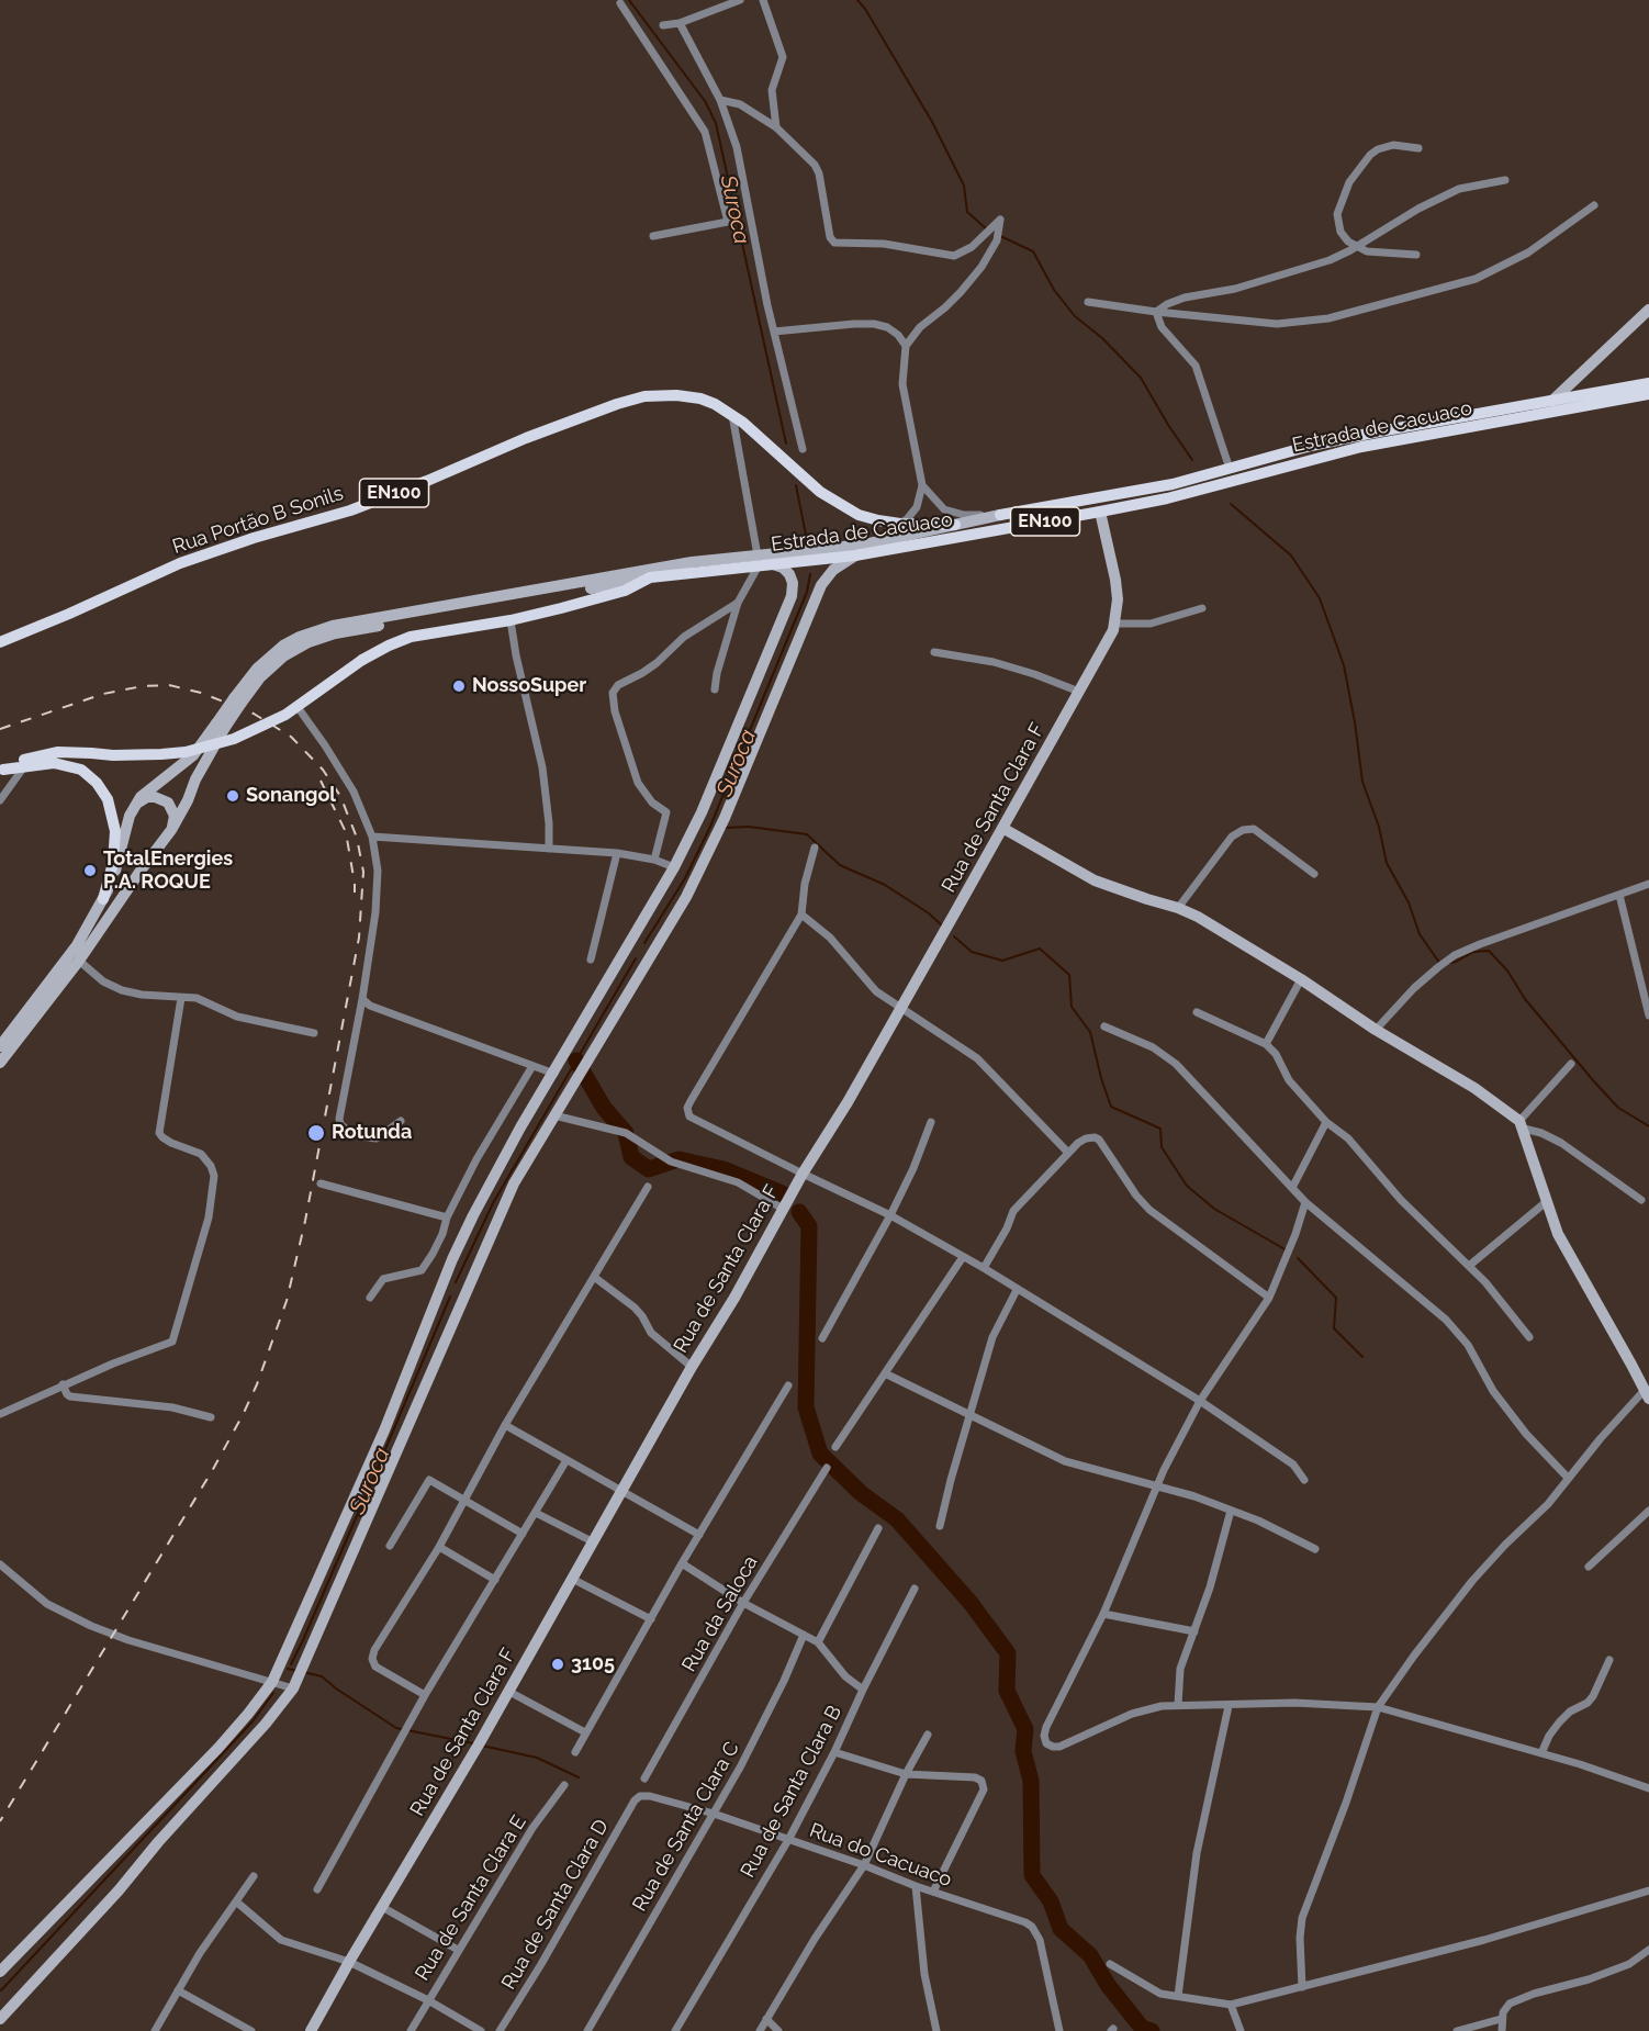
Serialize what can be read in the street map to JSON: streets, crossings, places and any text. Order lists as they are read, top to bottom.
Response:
{
  "streets": {
    "main road": [
      "Estrada de Cacuaco",
      "EN100",
      "Rua Portão B Sonils",
      "Rua de Santa Clara F"
    ],
    "street": [
      "Rua da Saloca",
      "Rua de Santa Clara B",
      "Rua de Santa Clara C",
      "Rua do Cacuaco",
      "Rua de Santa Clara E",
      "Rua de Santa Clara D"
    ]
  },
  "crossings": [
    ["Estrada de Cacuaco", "EN100"],
    ["Estrada de Cacuaco", "Rua Portão B Sonils"],
    ["Estrada de Cacuaco", "Rua de Santa Clara F"],
    ["Rua da Saloca", "Rua de Santa Clara B"],
    ["Rua de Santa Clara B", "Rua de Santa Clara C"],
    ["Rua de Santa Clara B", "Rua do Cacuaco"],
    ["Rua de Santa Clara C", "Rua do Cacuaco"],
    ["Rua do Cacuaco", "Rua de Santa Clara D"]
  ],
  "water": ["Suroca"],
  "places": [
    "NossoSuper",
    "Sonangol",
    "TotalEnergies P.A. ROQUE",
    "Rotunda",
    "3105"
  ]
}
